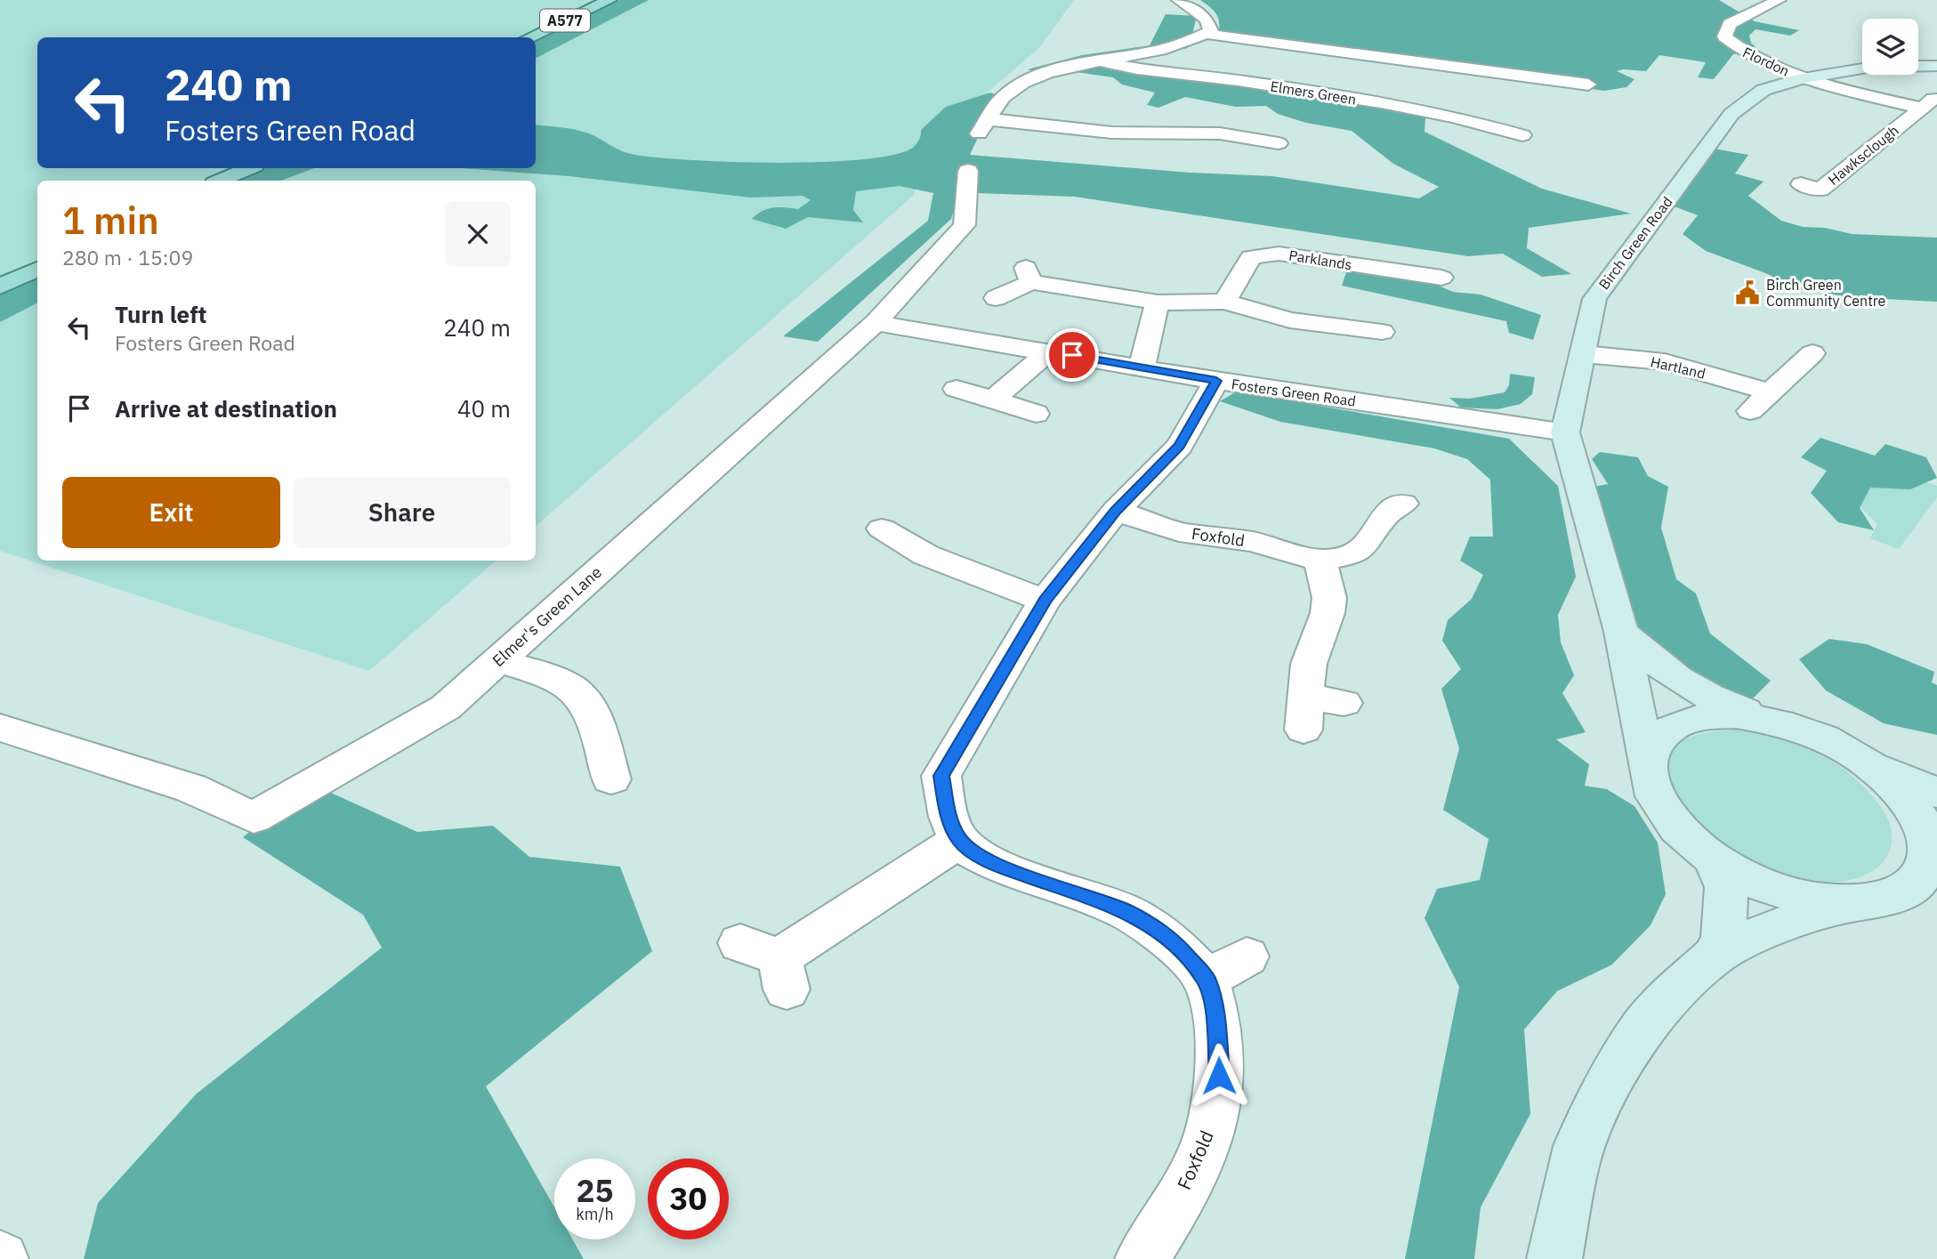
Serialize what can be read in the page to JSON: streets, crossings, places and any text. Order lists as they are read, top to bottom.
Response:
{
  "streets": {
    "main road": ["A577"],
    "street": [
      "Flordon",
      "Elmers Green",
      "Hawksclough",
      "Birch Green Road",
      "Parklands",
      "Hartland",
      "Fosters Green Road",
      "Foxfold",
      "Elmer's Green Lane"
    ]
  },
  "crossings": [
    ["Flordon", "Hawksclough"],
    ["Flordon", "Birch Green Road"],
    ["Hawksclough", "Birch Green Road"],
    ["Birch Green Road", "Hartland"],
    ["Birch Green Road", "Fosters Green Road"],
    ["Fosters Green Road", "Elmer's Green Lane"]
  ],
  "places": {
    "public building": ["Birch Green Community Centre"]
  },
  "page": {
    "turn": ["240 m", "Fosters Green Road"],
    "heading": ["1 min", "280 m · 15:09"],
    "list": [
      {
        "name": "Turn left",
        "note": "Fosters Green Road",
        "value": "240 m"
      },
      {
        "name": "Arrive at destination",
        "value": "40 m"
      }
    ],
    "buttons": ["Exit", "Share"],
    "speed": "25 km/h",
    "limit": "30"
  }
}
